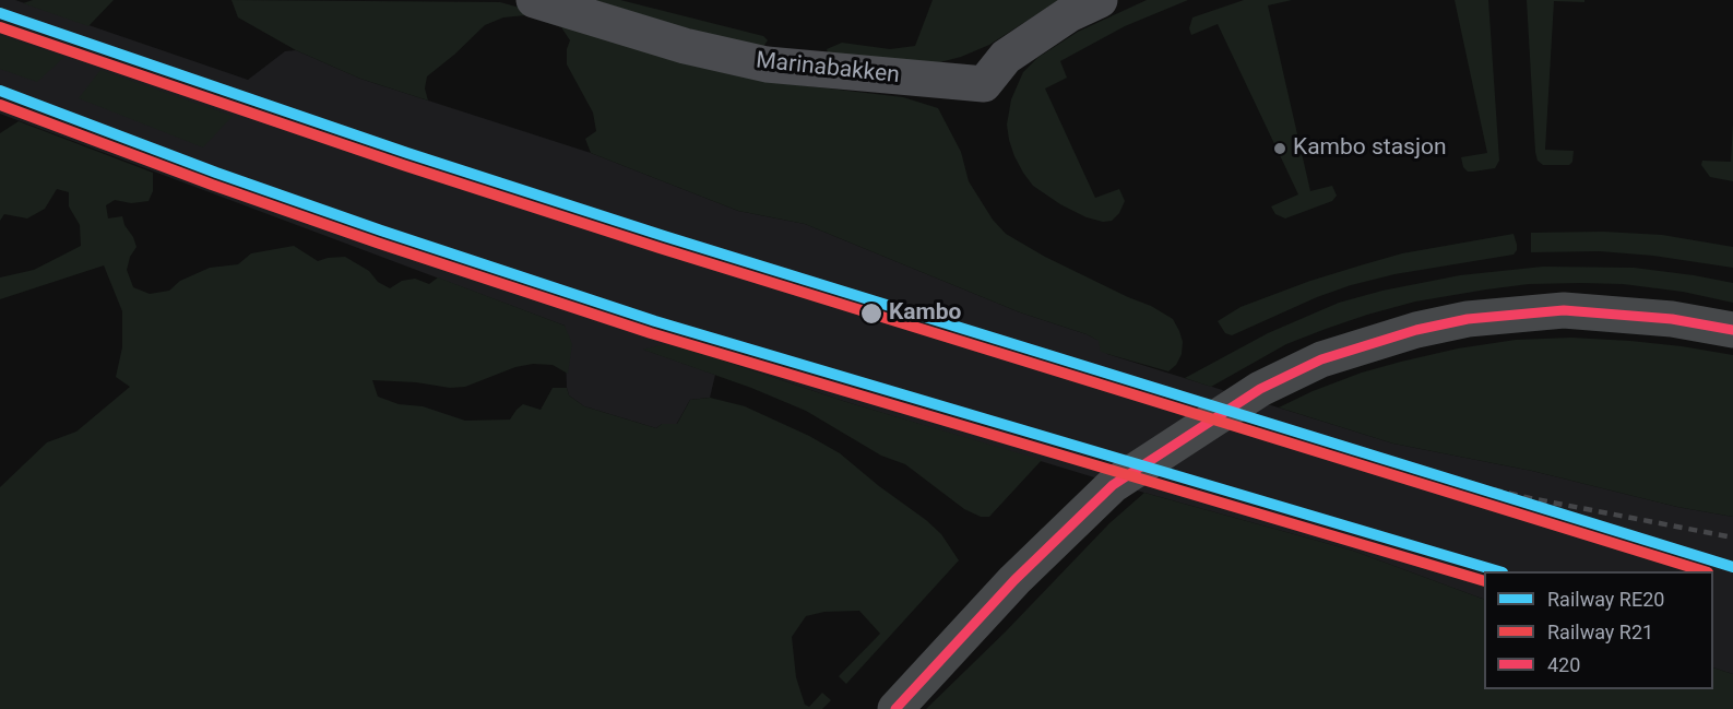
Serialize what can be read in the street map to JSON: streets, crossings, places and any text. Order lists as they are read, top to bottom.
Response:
{
  "streets": {
    "street": ["Marinabakken"]
  },
  "places": ["Kambo stasjon", "Kambo"],
  "lines": ["rail line RE20", "rail line R21", "transit line 420"],
  "legend": ["Railway RE20", "Railway R21", "420"]
}
